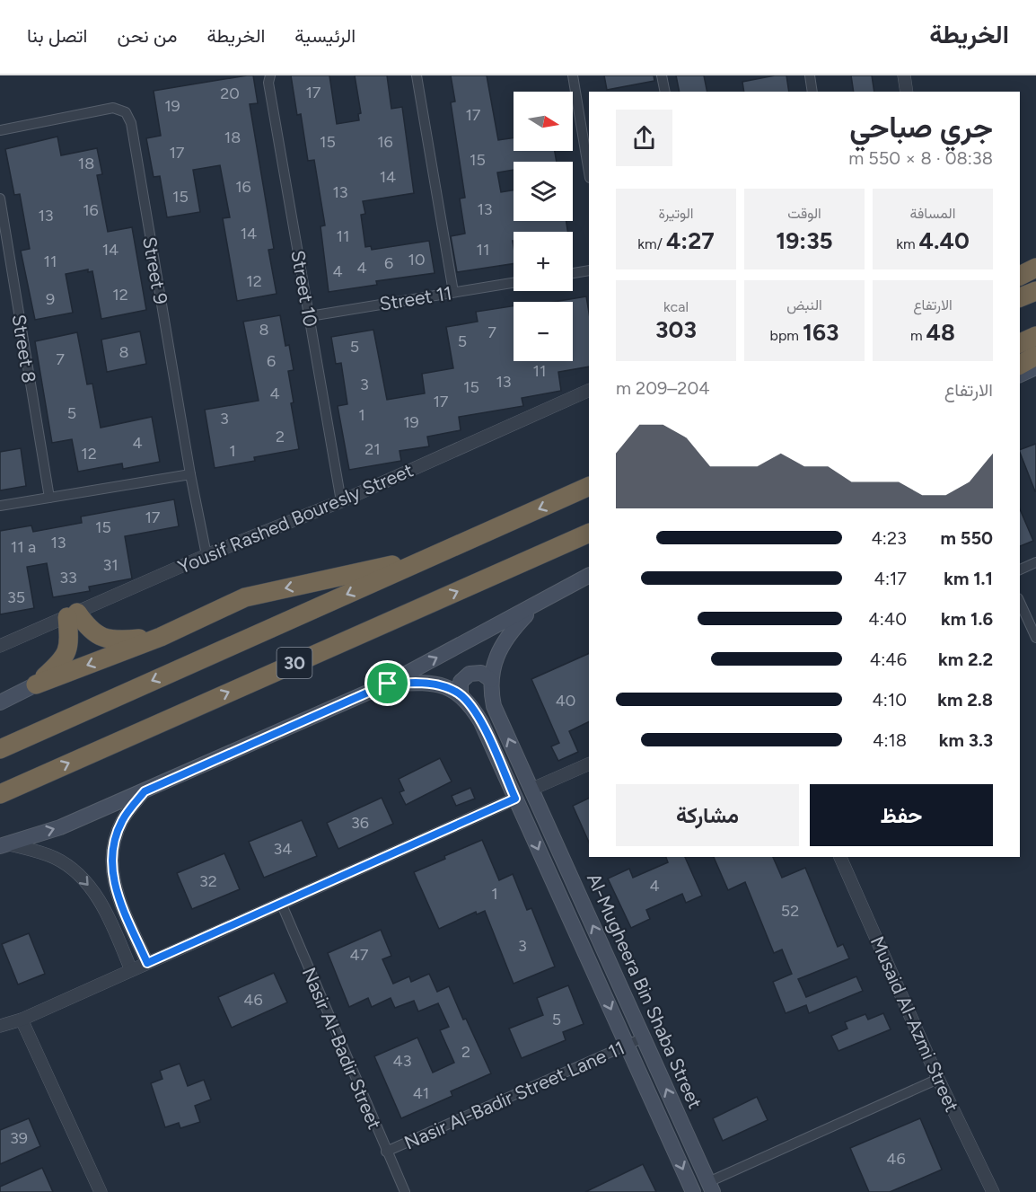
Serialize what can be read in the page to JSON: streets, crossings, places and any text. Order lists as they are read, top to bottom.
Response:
{
  "streets": {
    "highway": ["30"],
    "main road": ["Al-Mugheera Bin Shaba Street"],
    "street": [
      "Street 9",
      "Street 10",
      "Street 11",
      "Street 8",
      "Yousif Rashed Bouresly Street",
      "Musaid Al-Azmi Street",
      "Nasir Al-Badir Street",
      "Nasir Al-Badir Street Lane 11"
    ]
  },
  "crossings": [
    ["Street 9", "Yousif Rashed Bouresly Street"],
    ["Street 10", "Street 11"],
    ["Street 10", "Yousif Rashed Bouresly Street"],
    ["Al-Mugheera Bin Shaba Street", "Nasir Al-Badir Street Lane 11"],
    ["Nasir Al-Badir Street", "Nasir Al-Badir Street Lane 11"]
  ],
  "house_numbers": [
    "17",
    "20",
    "19",
    "17",
    "18",
    "15",
    "16",
    "17",
    "15",
    "18",
    "14",
    "16",
    "13",
    "15",
    "13",
    "16",
    "13",
    "14",
    "11",
    "14",
    "11",
    "10",
    "11",
    "6",
    "4",
    "4",
    "12",
    "12",
    "9",
    "8",
    "7",
    "5",
    "5",
    "8",
    "7",
    "6",
    "11",
    "13",
    "3",
    "15",
    "4",
    "17",
    "5",
    "1",
    "3",
    "19",
    "2",
    "4",
    "21",
    "1",
    "12",
    "17",
    "15",
    "13",
    "11 a",
    "31",
    "33",
    "35",
    "40",
    "36",
    "34",
    "32",
    "4",
    "1",
    "52",
    "3",
    "47",
    "46",
    "5",
    "2",
    "43",
    "41",
    "39",
    "46"
  ],
  "north": "right",
  "page": {
    "header": "الخريطة",
    "nav": [
      "الرئيسية",
      "الخريطة",
      "من نحن",
      "اتصل بنا"
    ],
    "map_buttons": ["+", "−"],
    "heading": ["جري صباحي", "08:38 · 8 × 550 m"],
    "stats": [
      ["المسافة", "4.40 km"],
      ["الوقت", "19:35"],
      ["الوتيرة", "4:27 /km"],
      ["الارتفاع", "48 m"],
      ["النبض", "163 bpm"],
      ["kcal", "303"]
    ],
    "chart": ["الارتفاع", "204–209 m"],
    "list": [
      {
        "name": "550 m",
        "note": "4:23"
      },
      {
        "name": "1.1 km",
        "note": "4:17"
      },
      {
        "name": "1.6 km",
        "note": "4:40"
      },
      {
        "name": "2.2 km",
        "note": "4:46"
      },
      {
        "name": "2.8 km",
        "note": "4:10"
      },
      {
        "name": "3.3 km",
        "note": "4:18"
      }
    ],
    "buttons": ["حفظ", "مشاركة"]
  }
}
